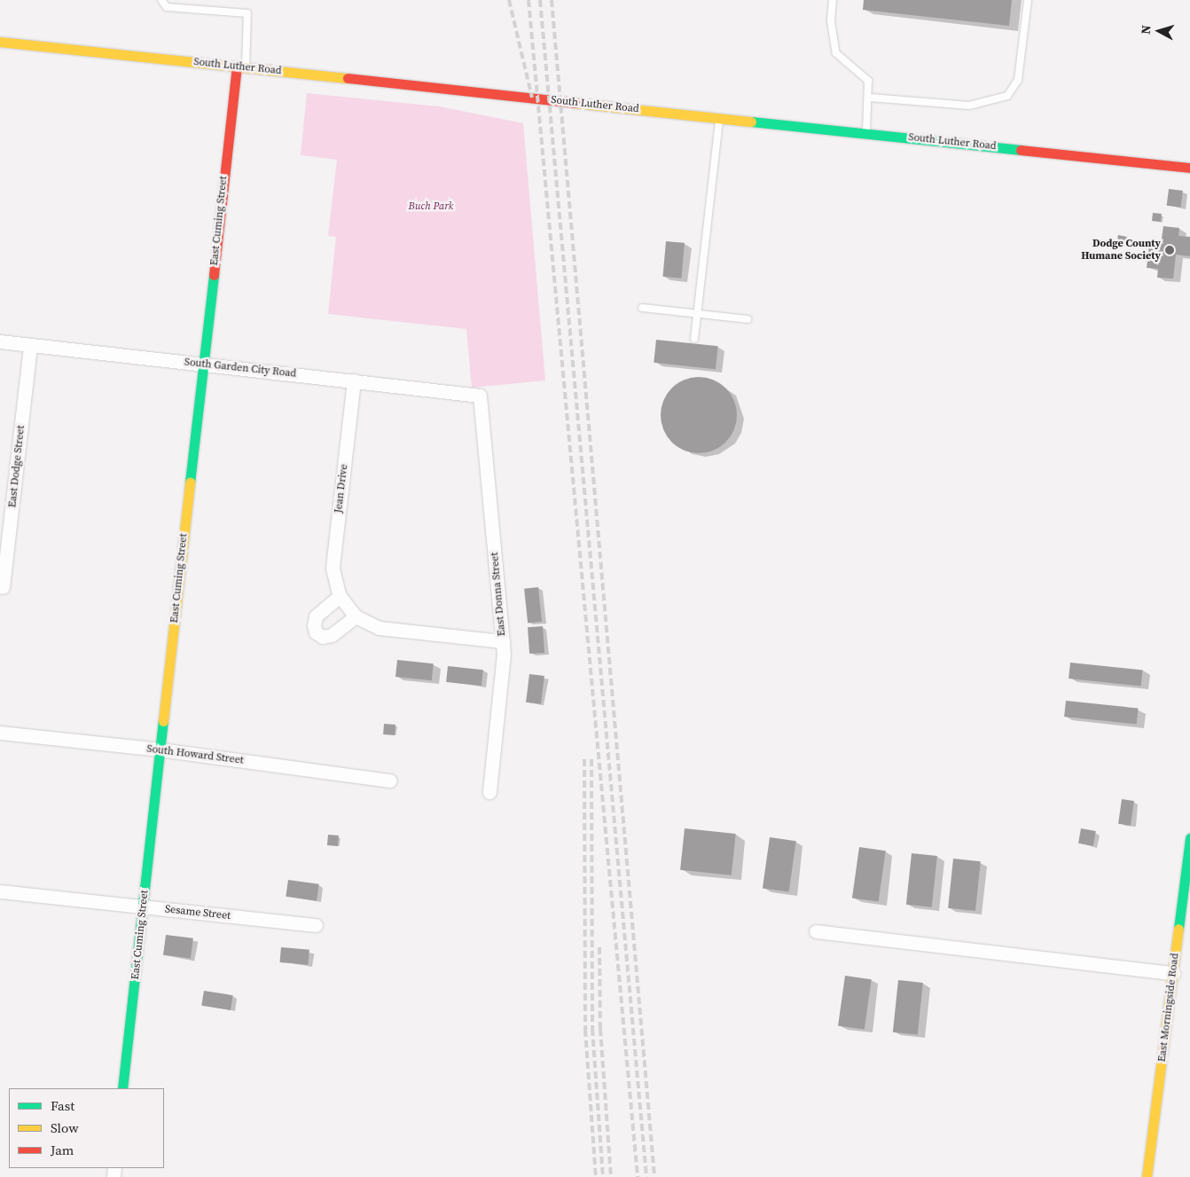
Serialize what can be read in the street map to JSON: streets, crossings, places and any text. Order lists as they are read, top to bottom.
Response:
{
  "streets": {
    "street": [
      "South Luther Road",
      "East Cuming Street",
      "South Garden City Road",
      "East Dodge Street",
      "Jean Drive",
      "East Donna Street",
      "South Howard Street",
      "Sesame Street",
      "East Morningside Road"
    ]
  },
  "crossings": [
    ["South Luther Road", "East Cuming Street"],
    ["East Cuming Street", "South Garden City Road"],
    ["East Cuming Street", "South Howard Street"],
    ["East Cuming Street", "Sesame Street"],
    ["South Garden City Road", "East Dodge Street"],
    ["South Garden City Road", "Jean Drive"],
    ["South Garden City Road", "East Donna Street"],
    ["Jean Drive", "East Donna Street"]
  ],
  "parks": ["Buch Park"],
  "places": ["Dodge County Humane Society"],
  "legend": ["Fast", "Slow", "Jam"],
  "north": "left"
}
